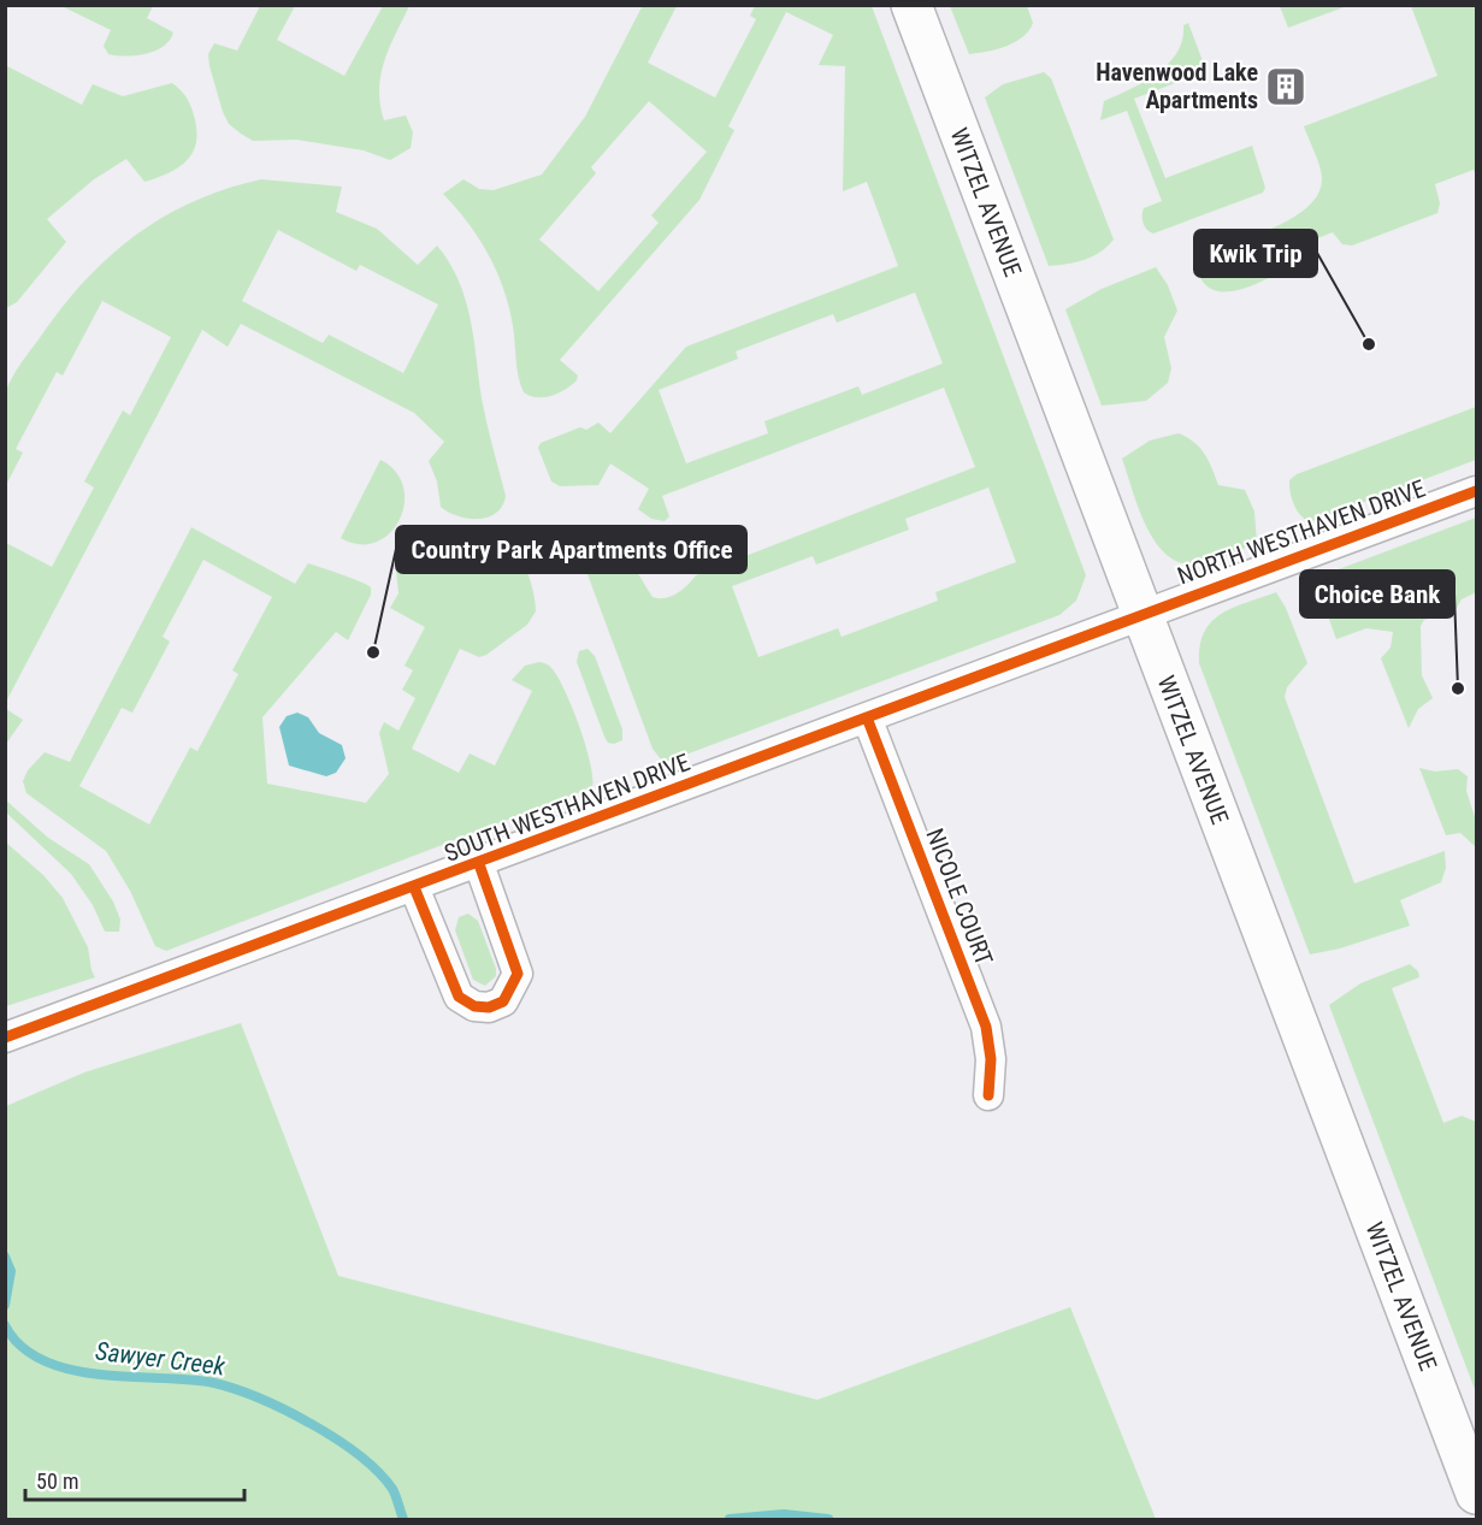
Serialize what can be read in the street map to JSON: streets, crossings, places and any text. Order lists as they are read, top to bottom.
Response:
{
  "streets": {
    "main road": ["WITZEL AVENUE"],
    "street": ["NORTH WESTHAVEN DRIVE", "SOUTH WESTHAVEN DRIVE", "NICOLE COURT"]
  },
  "crossings": [
    ["WITZEL AVENUE", "NORTH WESTHAVEN DRIVE"],
    ["WITZEL AVENUE", "SOUTH WESTHAVEN DRIVE"],
    ["NORTH WESTHAVEN DRIVE", "SOUTH WESTHAVEN DRIVE"],
    ["SOUTH WESTHAVEN DRIVE", "NICOLE COURT"]
  ],
  "water": ["Sawyer Creek"],
  "places": {
    "building": ["Havenwood Lake Apartments"],
    "other": ["Kwik Trip", "Country Park Apartments Office", "Choice Bank"]
  },
  "scale_bar": "50 m"
}
